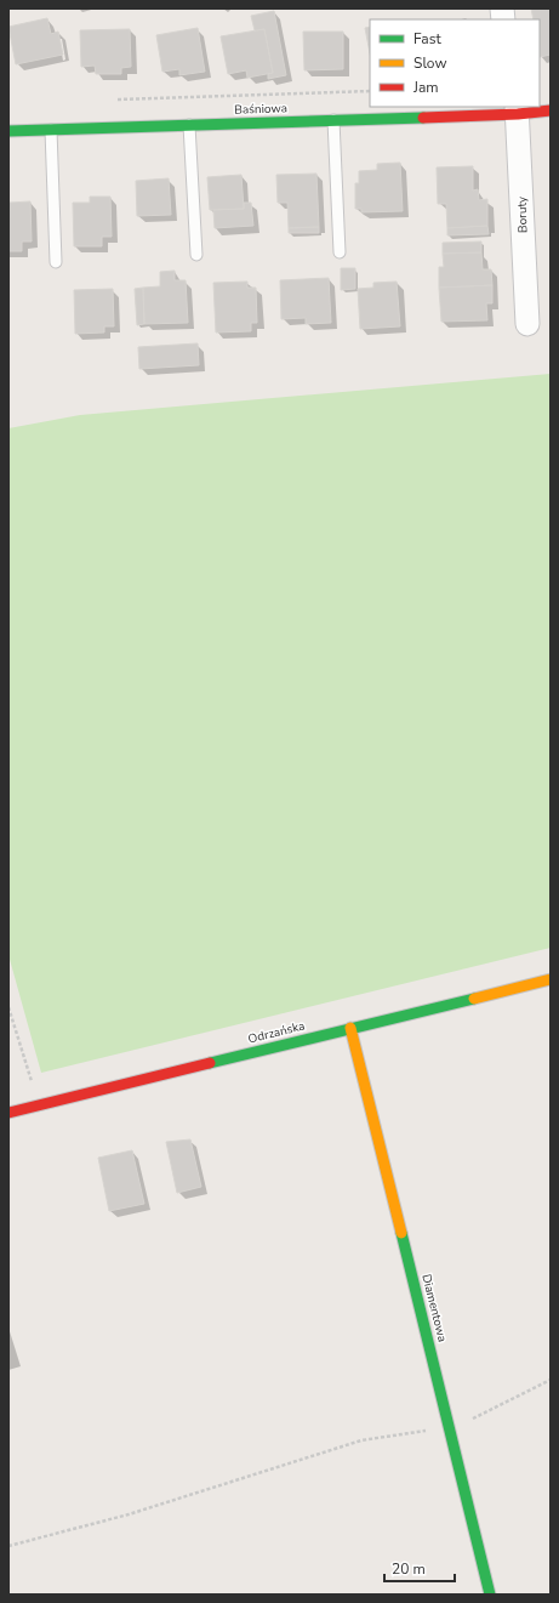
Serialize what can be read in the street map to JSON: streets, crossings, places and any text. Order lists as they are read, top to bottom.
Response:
{
  "streets": {
    "street": [
      "Baśniowa",
      "Boruty",
      "Odrzańska",
      "Diamentowa"
    ]
  },
  "crossings": [
    ["Baśniowa", "Boruty"],
    ["Odrzańska", "Diamentowa"]
  ],
  "legend": ["Fast", "Slow", "Jam"],
  "scale_bar": "20 m"
}
